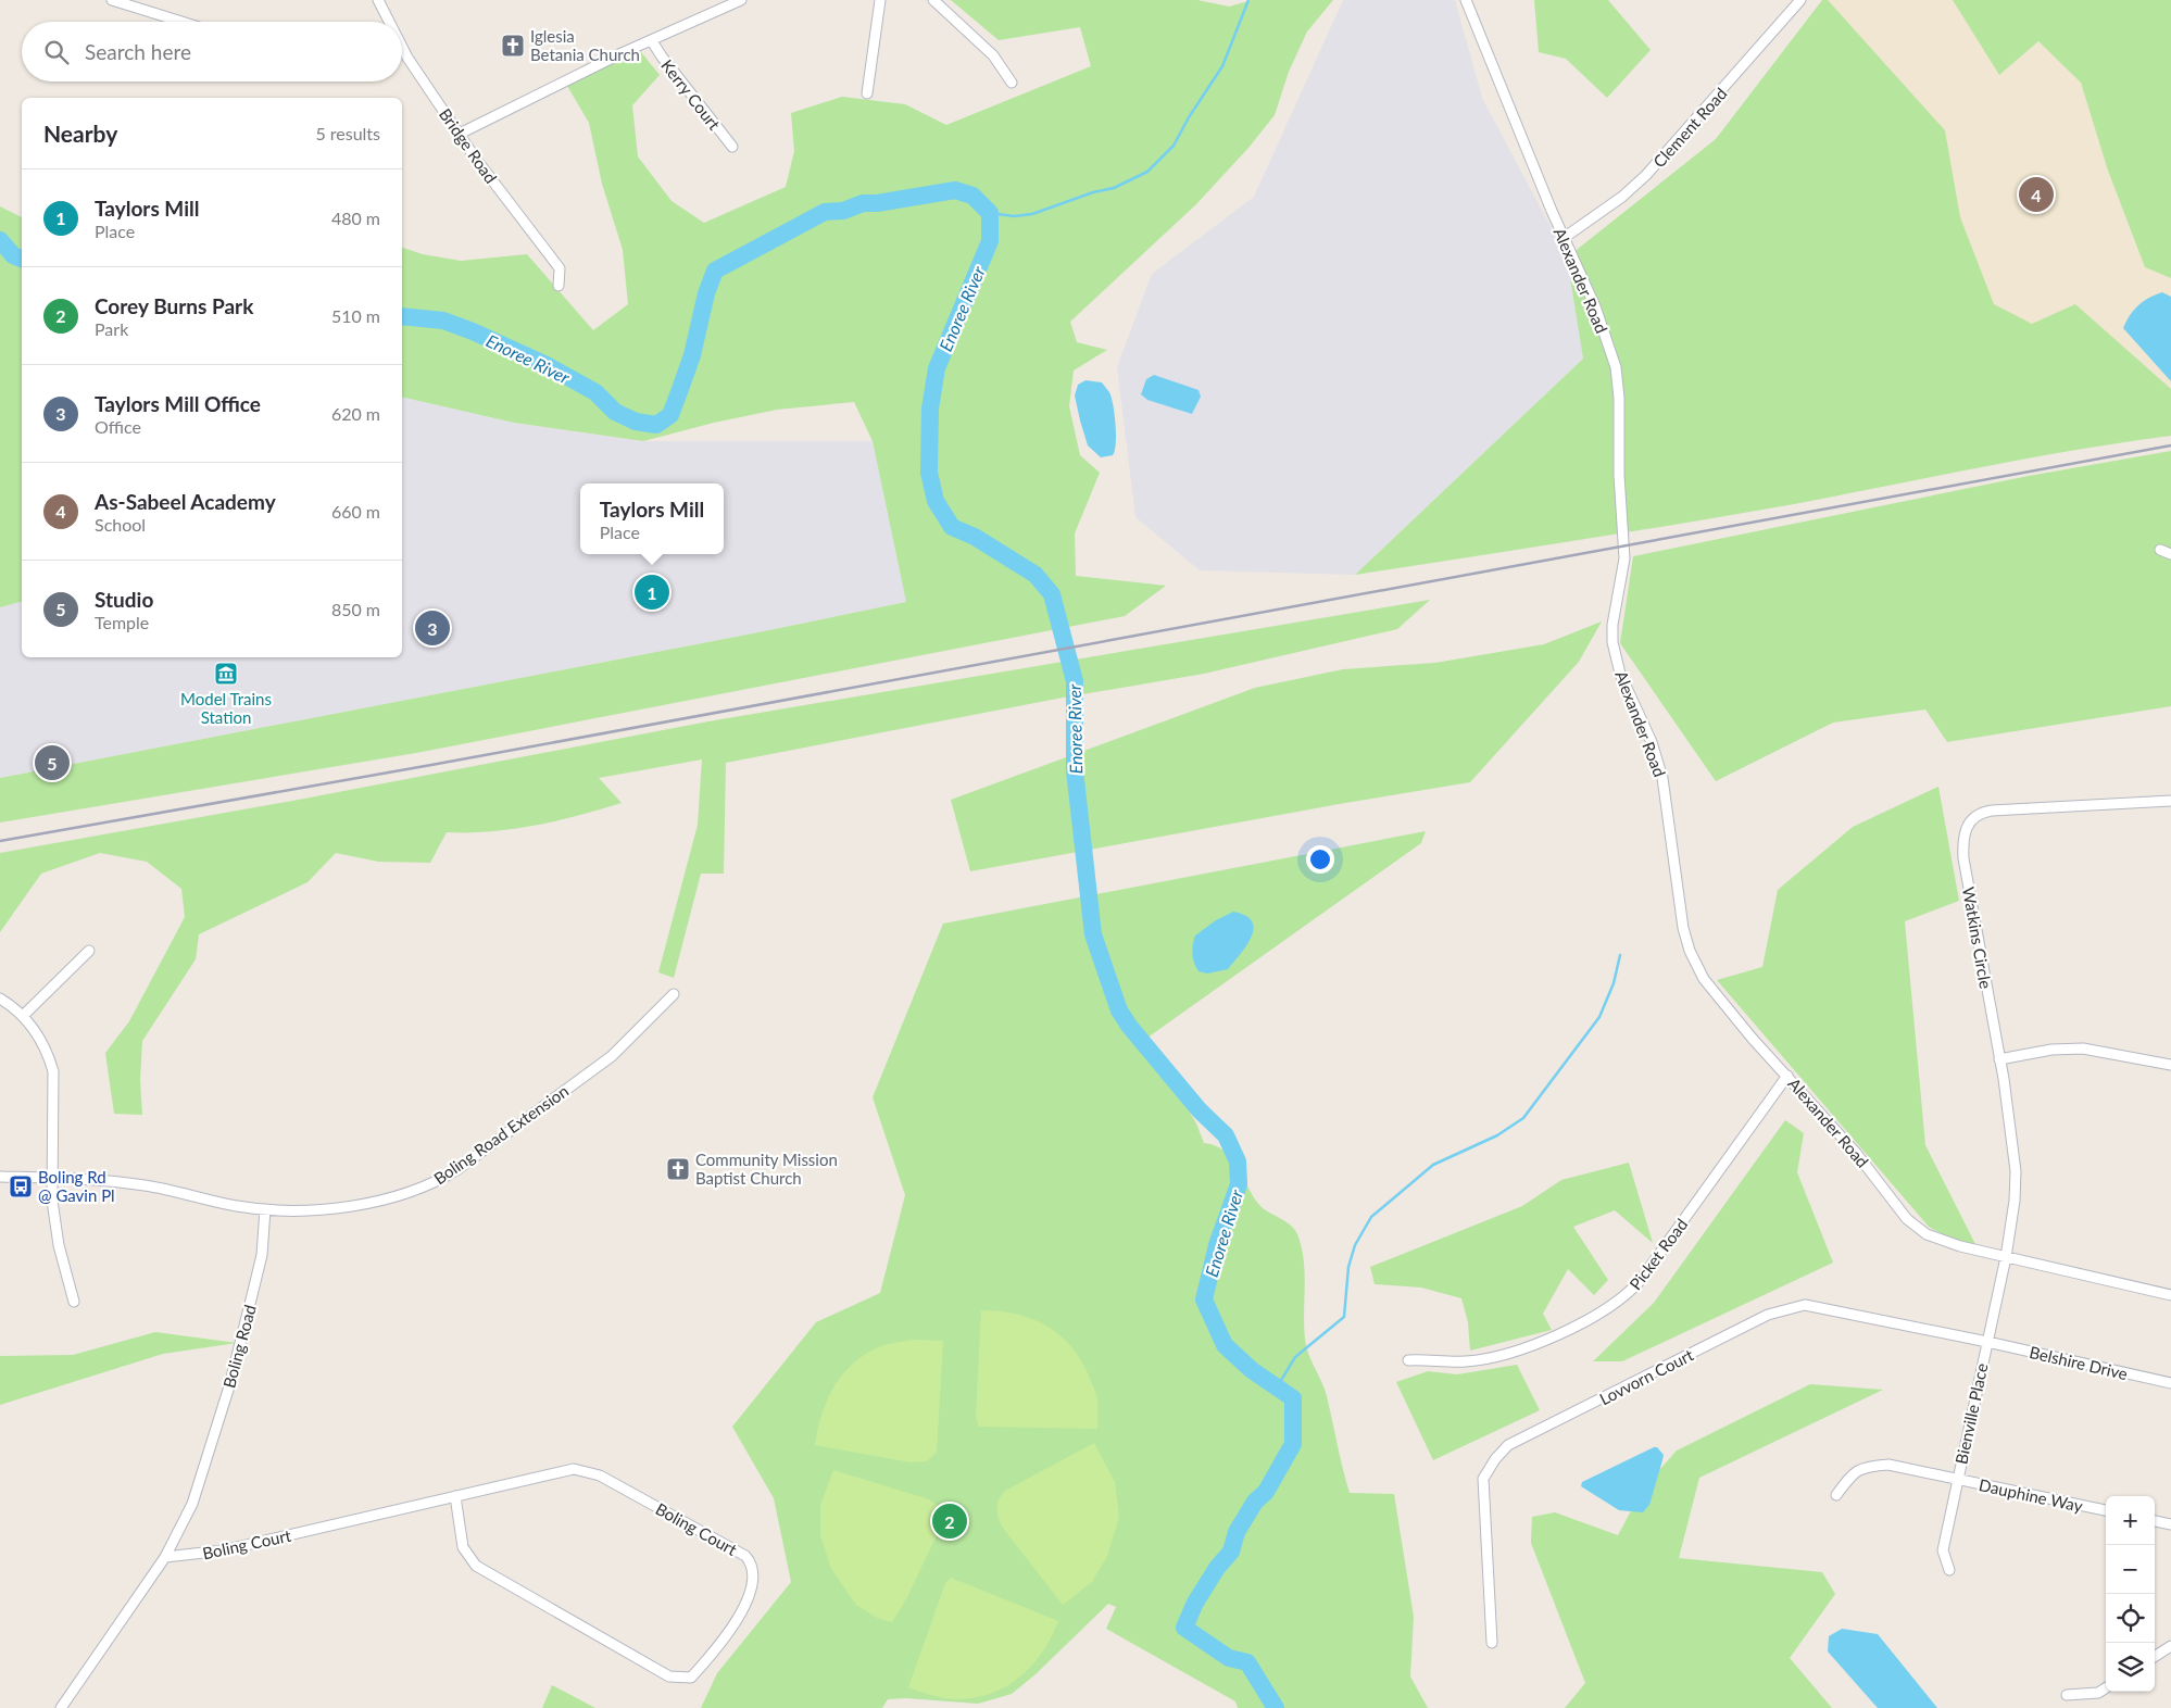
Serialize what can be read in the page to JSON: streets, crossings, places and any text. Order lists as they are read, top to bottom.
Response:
{
  "streets": {
    "street": [
      "Kerry Court",
      "Clement Road",
      "Bridge Road",
      "Alexander Road",
      "Watkins Circle",
      "Boling Road Extension",
      "Picket Road",
      "Boling Road",
      "Belshire Drive",
      "Lovvorn Court",
      "Bienville Place",
      "Dauphine Way",
      "Boling Court"
    ]
  },
  "crossings": [
    ["Clement Road", "Alexander Road"],
    ["Alexander Road", "Watkins Circle"],
    ["Alexander Road", "Picket Road"],
    ["Alexander Road", "Bienville Place"],
    ["Watkins Circle", "Bienville Place"],
    ["Boling Road Extension", "Boling Road"],
    ["Boling Road", "Boling Court"],
    ["Belshire Drive", "Lovvorn Court"],
    ["Belshire Drive", "Bienville Place"],
    ["Lovvorn Court", "Bienville Place"],
    ["Bienville Place", "Dauphine Way"]
  ],
  "water": ["Enoree River"],
  "places": {
    "church": ["Iglesia Betania Church", "Community Mission Baptist Church"],
    "museum": ["Model Trains Station"],
    "bus stop": ["Boling Rd @ Gavin Pl"]
  },
  "page": {
    "search": "Search here",
    "heading": ["Nearby", "5 results"],
    "list": [
      {
        "mark": "1",
        "name": "Taylors Mill",
        "note": "Place",
        "value": "480 m"
      },
      {
        "mark": "2",
        "name": "Corey Burns Park",
        "note": "Park",
        "value": "510 m"
      },
      {
        "mark": "3",
        "name": "Taylors Mill Office",
        "note": "Office",
        "value": "620 m"
      },
      {
        "mark": "4",
        "name": "As-Sabeel Academy",
        "note": "School",
        "value": "660 m"
      },
      {
        "mark": "5",
        "name": "Studio",
        "note": "Temple",
        "value": "850 m"
      }
    ],
    "pins": [
      "4",
      "1",
      "3",
      "5",
      "2"
    ],
    "popup": ["Taylors Mill", "Place"],
    "map_buttons": ["+", "−"]
  }
}
